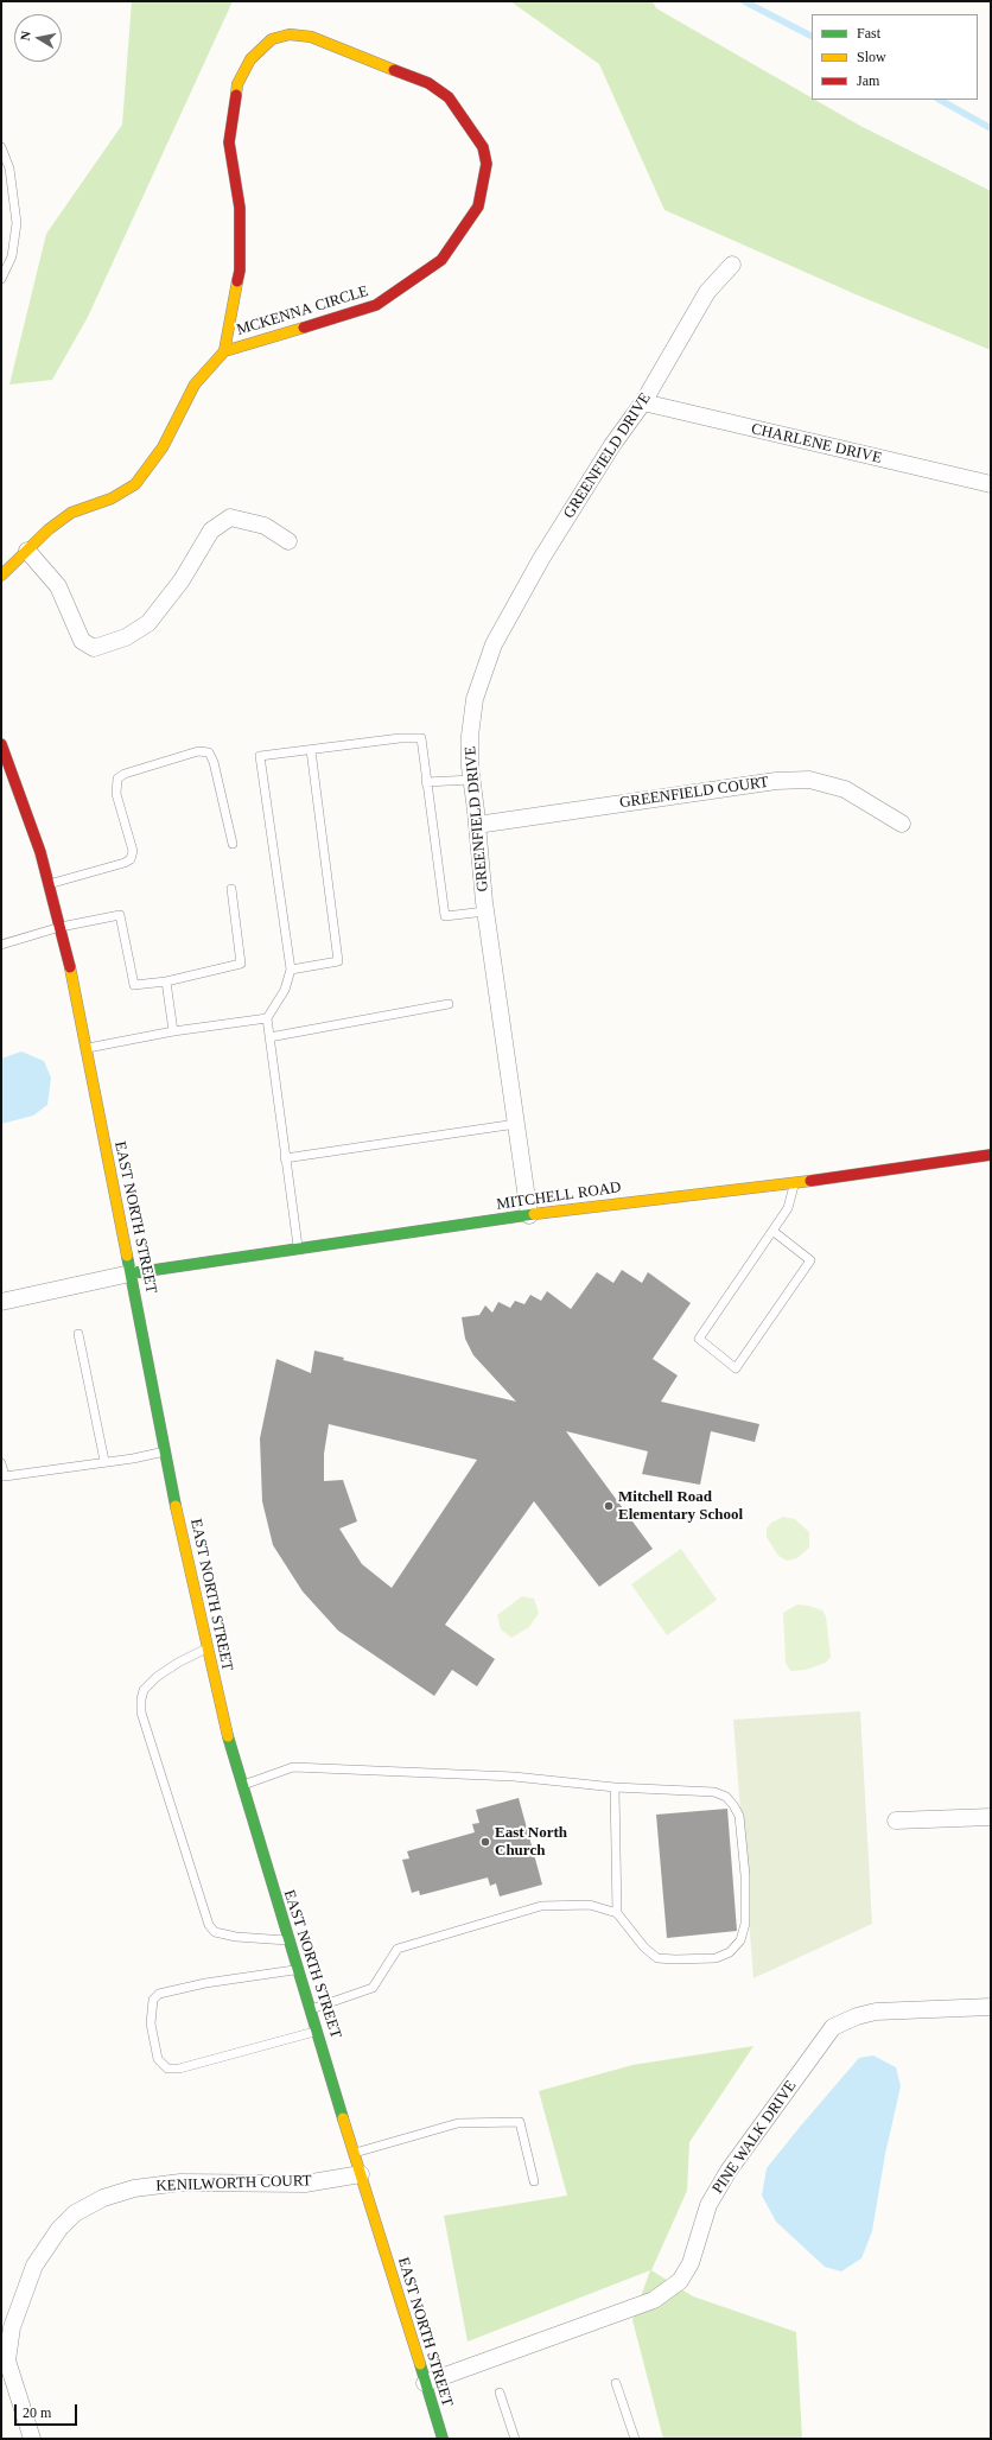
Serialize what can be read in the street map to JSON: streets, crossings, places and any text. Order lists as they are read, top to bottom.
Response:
{
  "streets": {
    "street": [
      "MCKENNA CIRCLE",
      "CHARLENE DRIVE",
      "GREENFIELD DRIVE",
      "GREENFIELD COURT",
      "MITCHELL ROAD",
      "EAST NORTH STREET",
      "PINE WALK DRIVE",
      "KENILWORTH COURT"
    ]
  },
  "crossings": [
    ["CHARLENE DRIVE", "GREENFIELD DRIVE"],
    ["GREENFIELD DRIVE", "GREENFIELD COURT"],
    ["GREENFIELD DRIVE", "MITCHELL ROAD"],
    ["MITCHELL ROAD", "EAST NORTH STREET"],
    ["EAST NORTH STREET", "PINE WALK DRIVE"],
    ["EAST NORTH STREET", "KENILWORTH COURT"]
  ],
  "places": ["Mitchell Road Elementary School", "East North Church"],
  "legend": ["Fast", "Slow", "Jam"],
  "scale_bar": "20 m",
  "north": "left"
}
